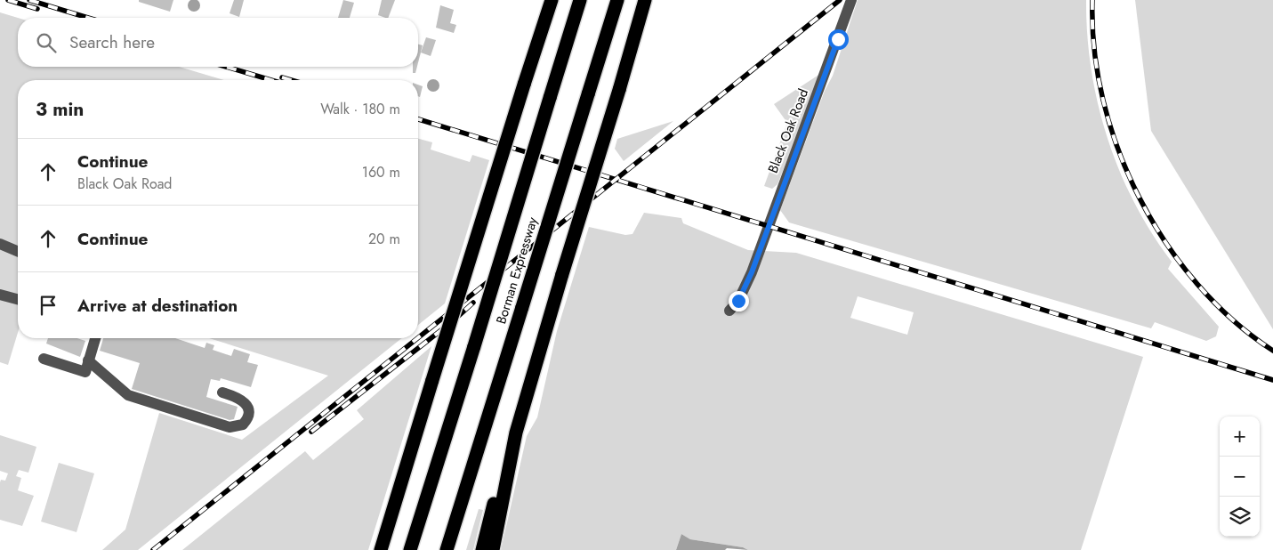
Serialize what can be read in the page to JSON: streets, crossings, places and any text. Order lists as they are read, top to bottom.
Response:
{
  "streets": {
    "highway": ["Borman Expressway"],
    "street": ["Black Oak Road"]
  },
  "page": {
    "search": "Search here",
    "heading": ["3 min", "Walk · 180 m"],
    "list": [
      ["Continue", "Black Oak Road", "160 m"],
      ["Continue", "20 m"],
      "Arrive at destination"
    ],
    "map_buttons": ["+", "−"]
  }
}
